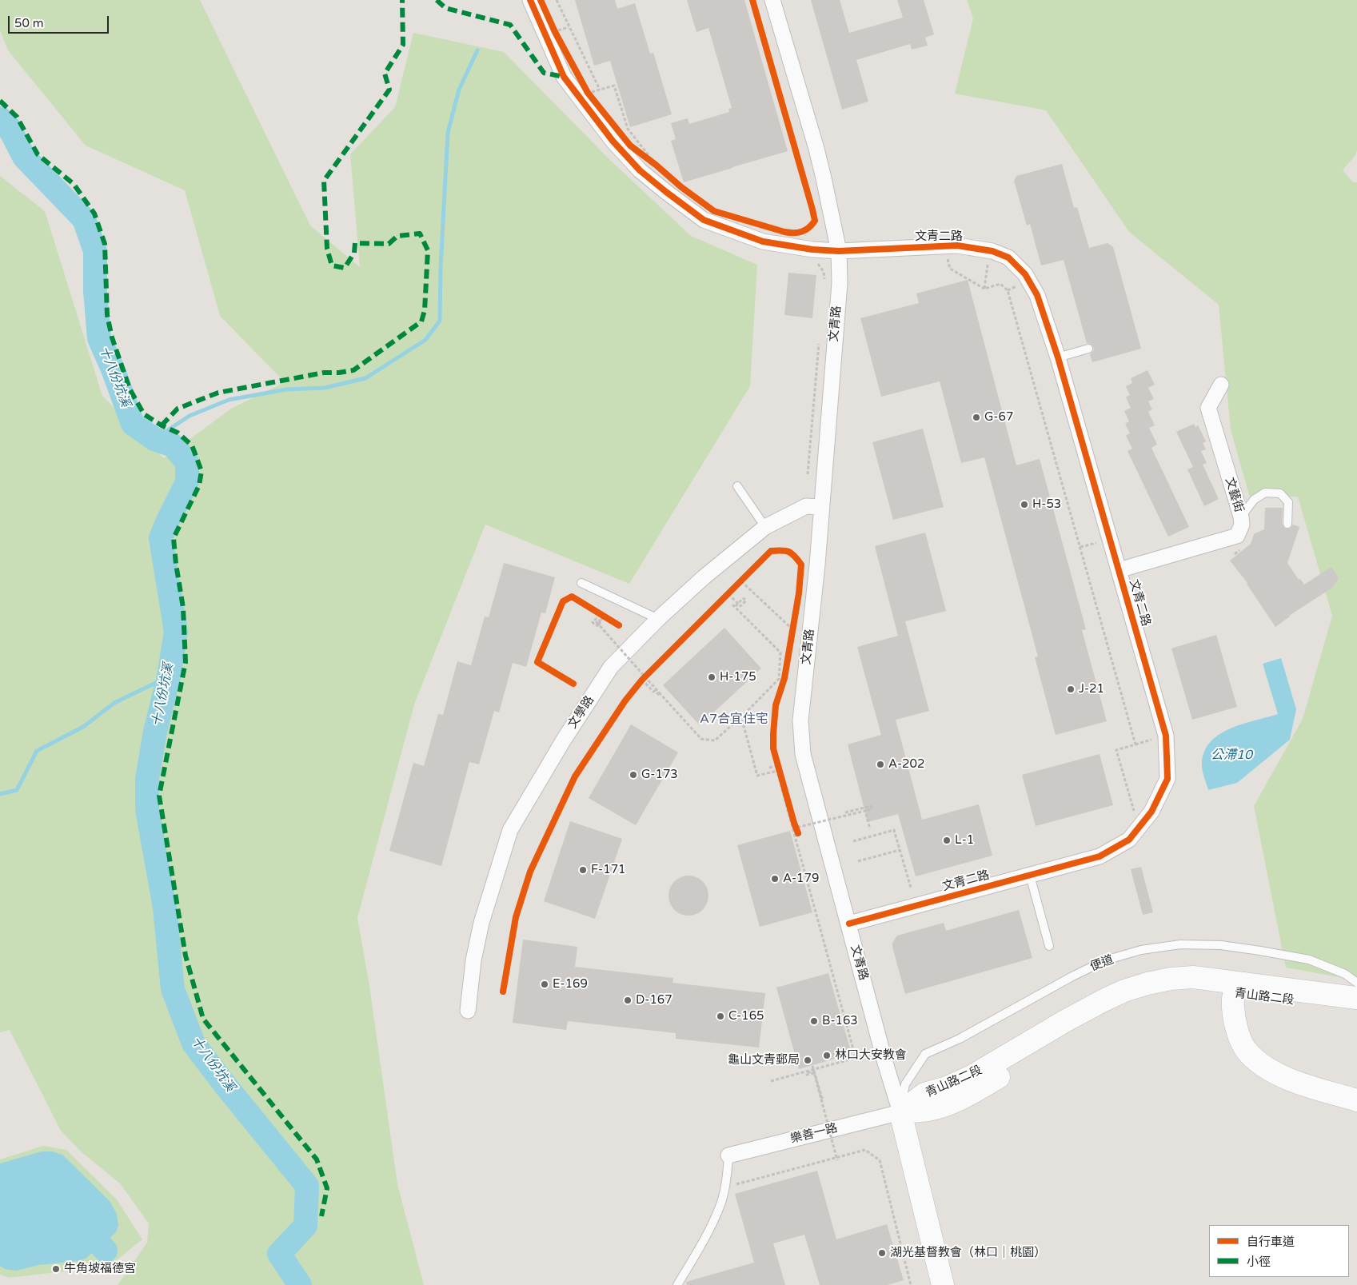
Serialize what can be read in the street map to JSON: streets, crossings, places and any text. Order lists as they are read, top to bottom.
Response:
{
  "streets": {
    "street": [
      "文青二路",
      "文青路",
      "文藝街",
      "文學路",
      "青山路二段",
      "樂善一路"
    ],
    "lane": ["便道"]
  },
  "crossings": [
    ["文青二路", "文青路"],
    ["文青二路", "文藝街"],
    ["文青路", "文學路"],
    ["文青路", "便道"],
    ["文青路", "青山路二段"],
    ["文青路", "樂善一路"],
    ["便道", "青山路二段"],
    ["便道", "樂善一路"],
    ["青山路二段", "樂善一路"]
  ],
  "districts": ["A7合宜住宅"],
  "water": ["十八份坑溪", "公滯10"],
  "places": [
    "G-67",
    "H-53",
    "H-175",
    "J-21",
    "A-202",
    "G-173",
    "L-1",
    "F-171",
    "A-179",
    "E-169",
    "D-167",
    "C-165",
    "B-163",
    "林口大安教會",
    "龜山文青郵局",
    "湖光基督教會（林口｜桃園）",
    "牛角坡福德宮"
  ],
  "legend": ["自行車道", "小徑"],
  "scale_bar": "50 m"
}
